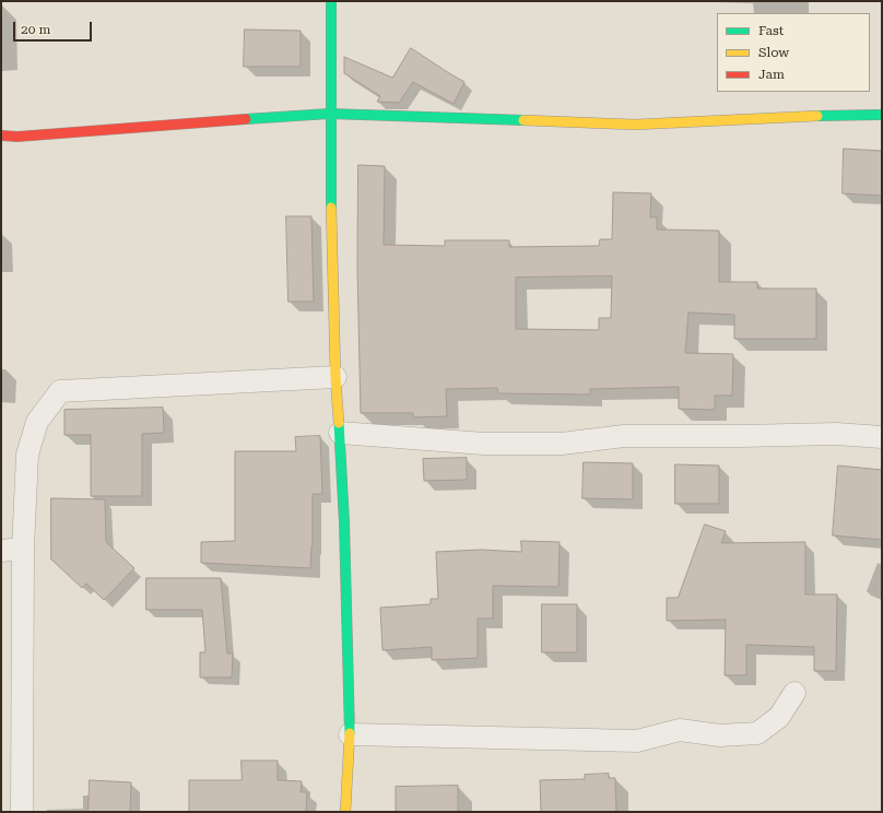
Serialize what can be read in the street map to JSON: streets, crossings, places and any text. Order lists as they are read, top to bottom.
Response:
{
  "legend": ["Fast", "Slow", "Jam"],
  "scale_bar": "20 m"
}
